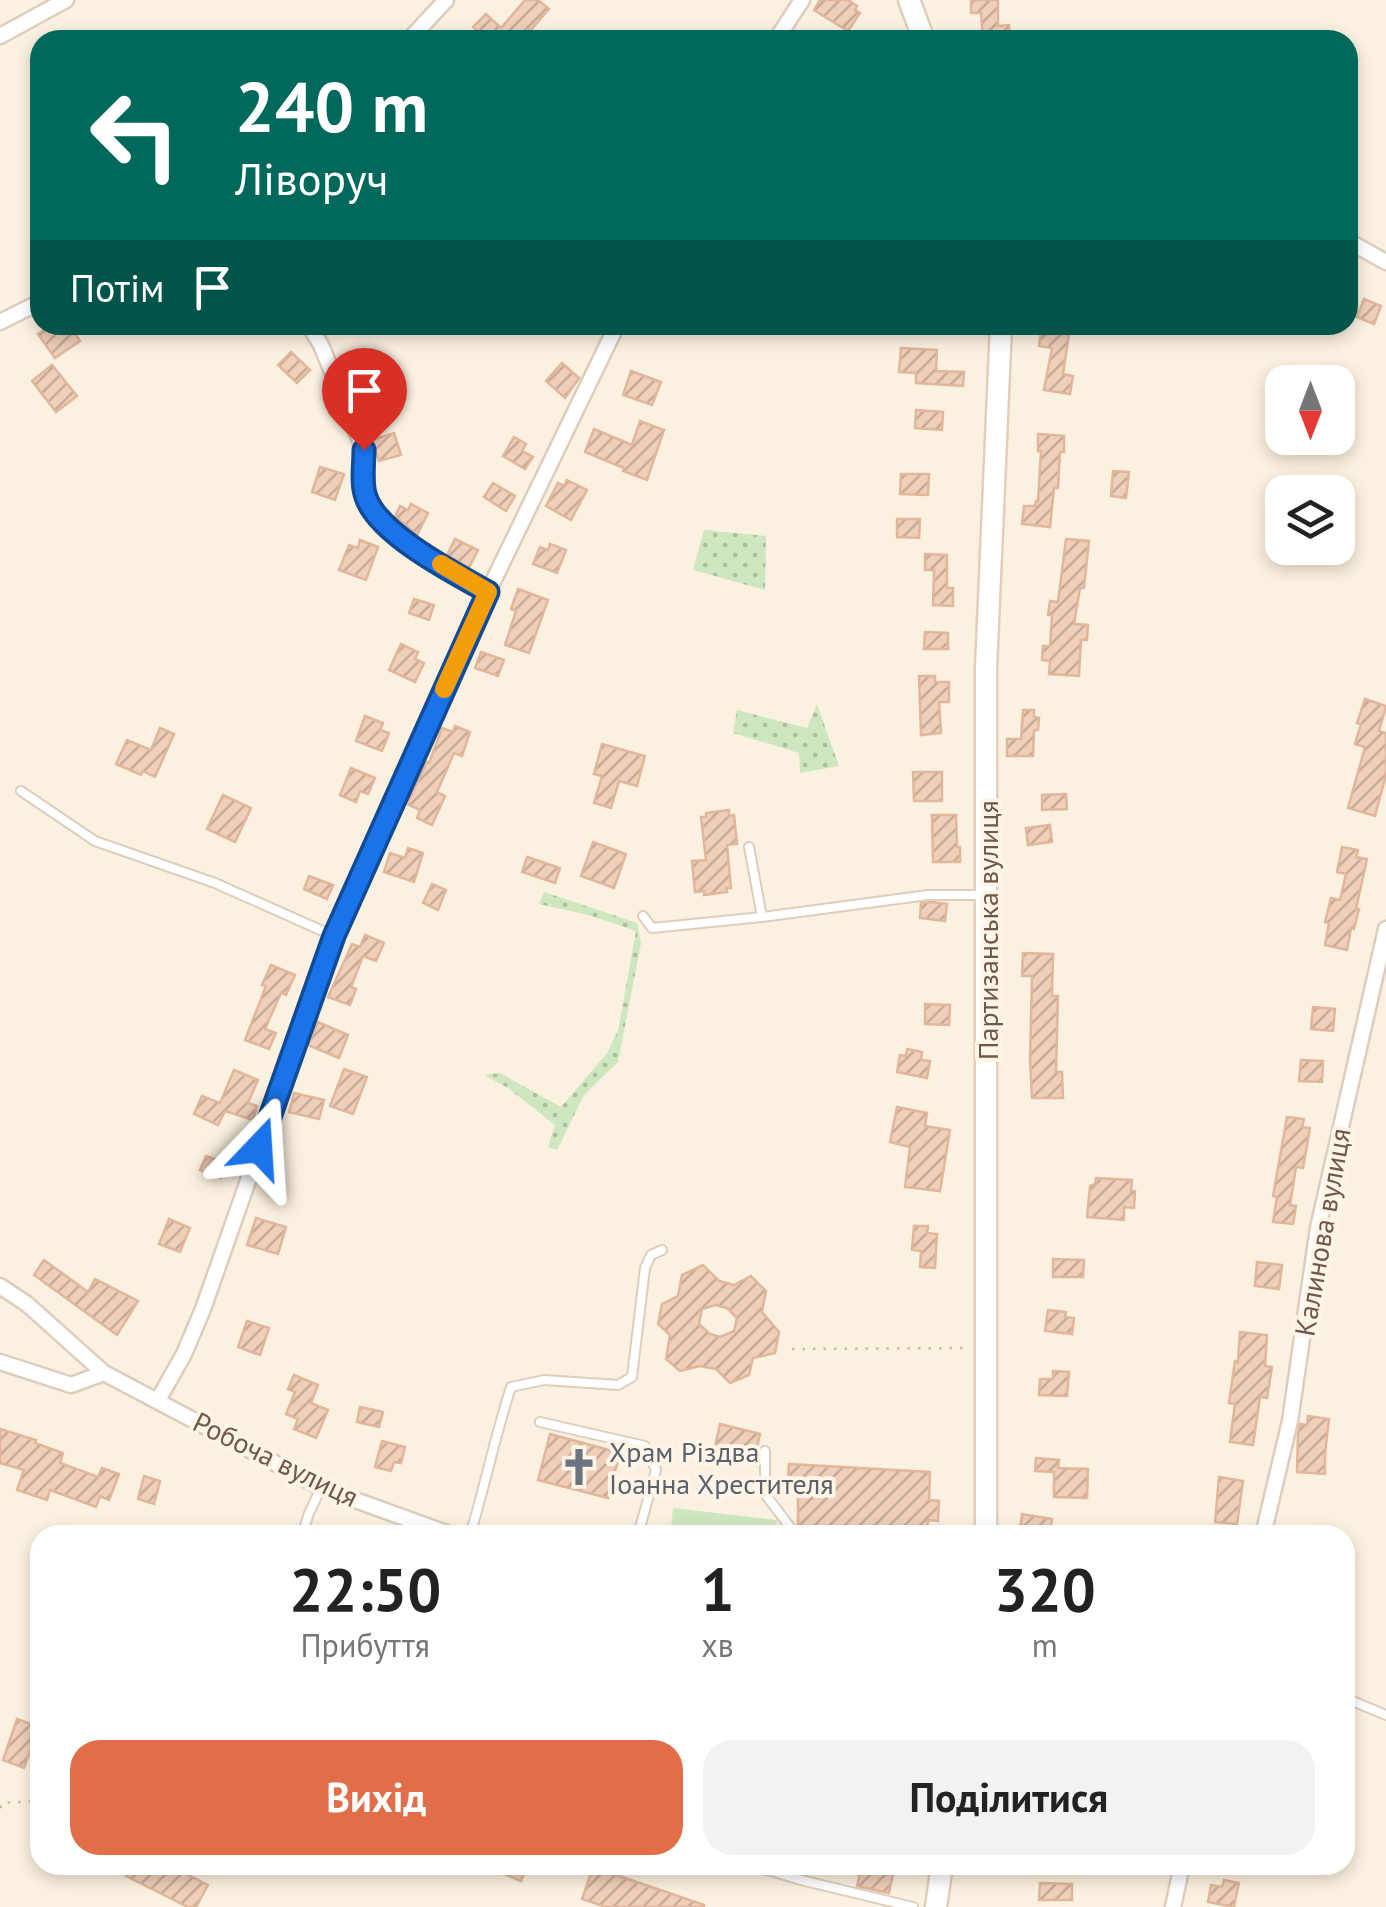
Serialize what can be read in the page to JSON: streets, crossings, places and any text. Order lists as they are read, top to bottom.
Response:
{
  "streets": {
    "main road": ["Партизанська вулиця"],
    "street": ["Калинова вулиця", "Робоча вулиця"]
  },
  "places": {
    "church": ["Храм Різдва Іоанна Хрестителя"]
  },
  "north": "bottom",
  "page": {
    "turn": ["240 m", "Ліворуч"],
    "then": "Потім",
    "eta": [
      "22:50",
      "Прибуття",
      "1",
      "хв",
      "320",
      "m"
    ],
    "buttons": ["Вихід", "Поділитися"]
  }
}
